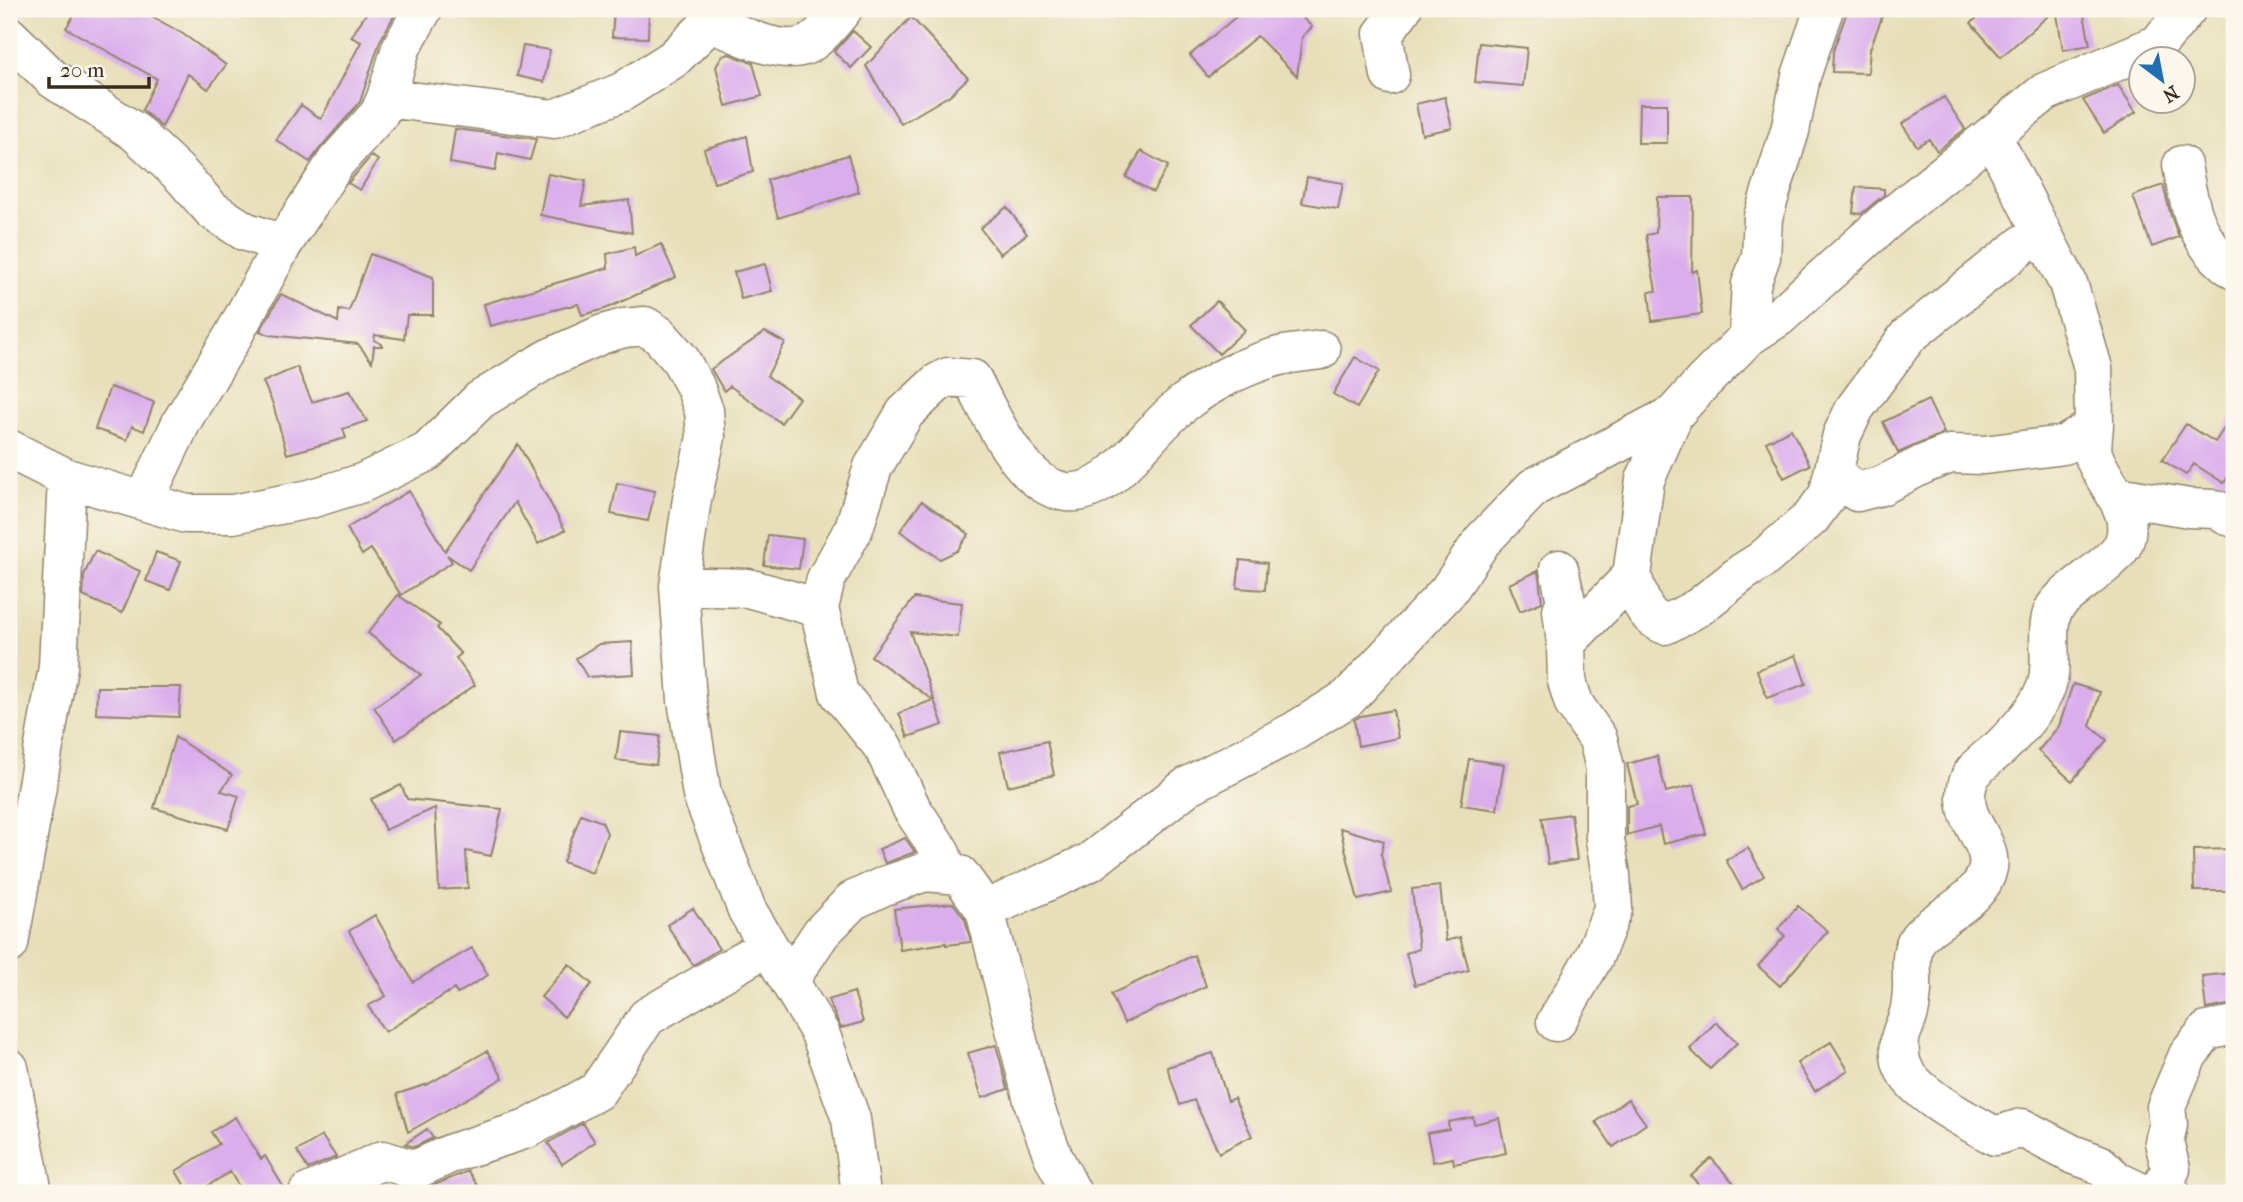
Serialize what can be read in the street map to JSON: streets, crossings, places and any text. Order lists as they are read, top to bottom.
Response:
{
  "scale_bar": "20 m",
  "north": "bottom right"
}
